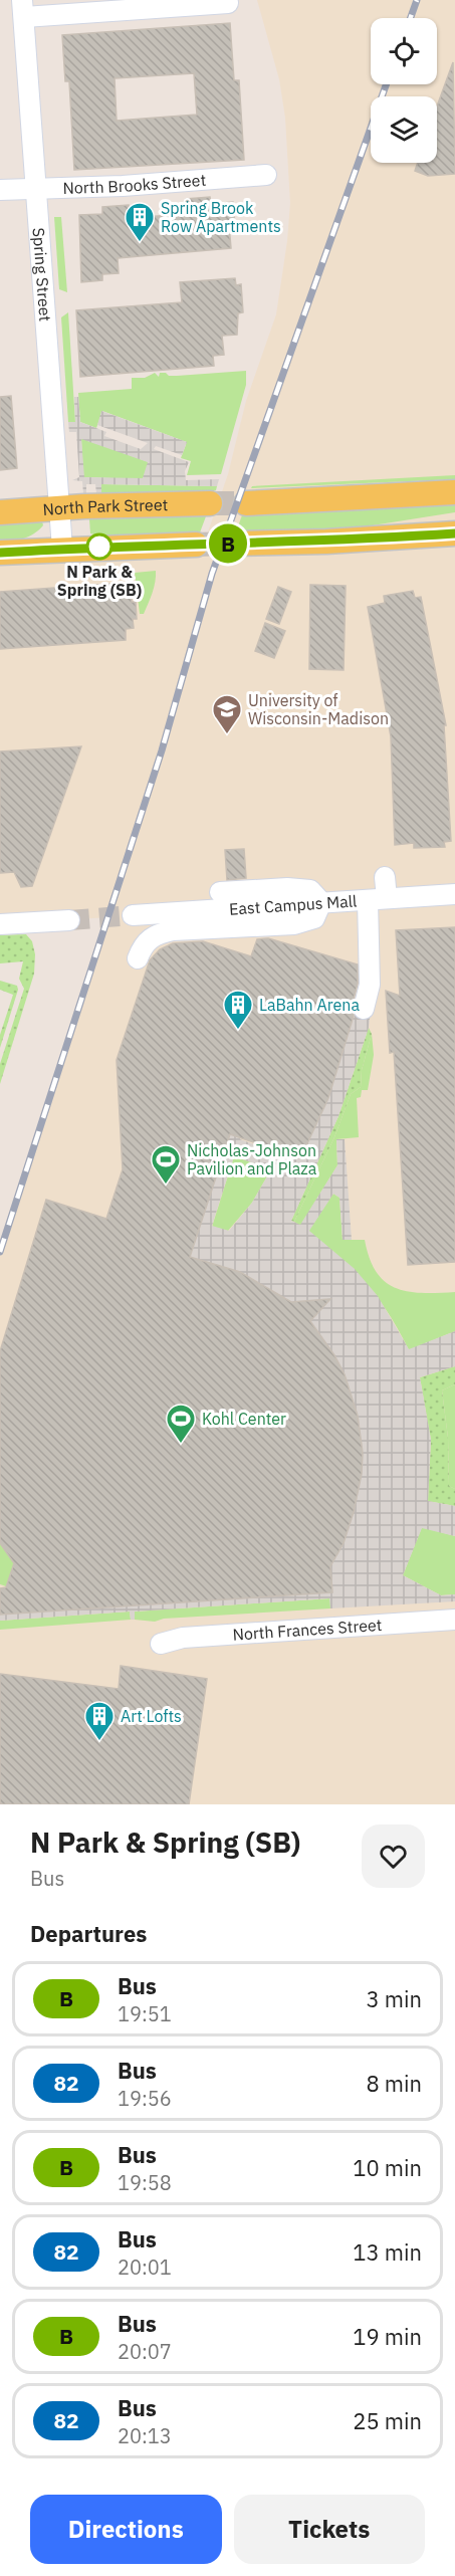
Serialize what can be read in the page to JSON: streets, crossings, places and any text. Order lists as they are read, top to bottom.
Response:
{
  "streets": {
    "main road": ["North Park Street"],
    "street": [
      "North Brooks Street",
      "Spring Street",
      "East Campus Mall",
      "North Frances Street"
    ]
  },
  "crossings": [
    ["North Brooks Street", "Spring Street"],
    ["Spring Street", "North Park Street"]
  ],
  "places": {
    "building": ["Spring Brook Row Apartments", "LaBahn Arena", "Art Lofts"],
    "other": ["N Park & Spring (SB)"],
    "school or university": ["University of Wisconsin-Madison"],
    "sports": ["Nicholas-Johnson Pavilion and Plaza", "Kohl Center"]
  },
  "lines": ["bus line B"],
  "page": {
    "on_map": "B",
    "heading": [
      ["N Park & Spring (SB)", "Bus"],
      "Departures"
    ],
    "list": [
      {
        "mark": "B",
        "name": "Bus",
        "note": "19:51",
        "value": "3 min"
      },
      {
        "mark": "82",
        "name": "Bus",
        "note": "19:56",
        "value": "8 min"
      },
      {
        "mark": "B",
        "name": "Bus",
        "note": "19:58",
        "value": "10 min"
      },
      {
        "mark": "82",
        "name": "Bus",
        "note": "20:01",
        "value": "13 min"
      },
      {
        "mark": "B",
        "name": "Bus",
        "note": "20:07",
        "value": "19 min"
      },
      {
        "mark": "82",
        "name": "Bus",
        "note": "20:13",
        "value": "25 min"
      }
    ],
    "buttons": ["Directions", "Tickets"]
  }
}
